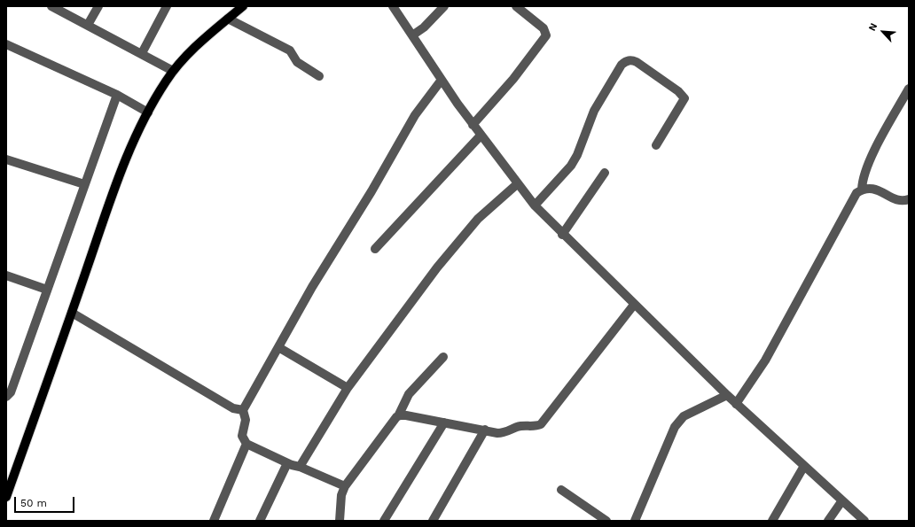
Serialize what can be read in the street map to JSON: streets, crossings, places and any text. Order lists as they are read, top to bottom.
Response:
{
  "scale_bar": "50 m",
  "north": "top left"
}
